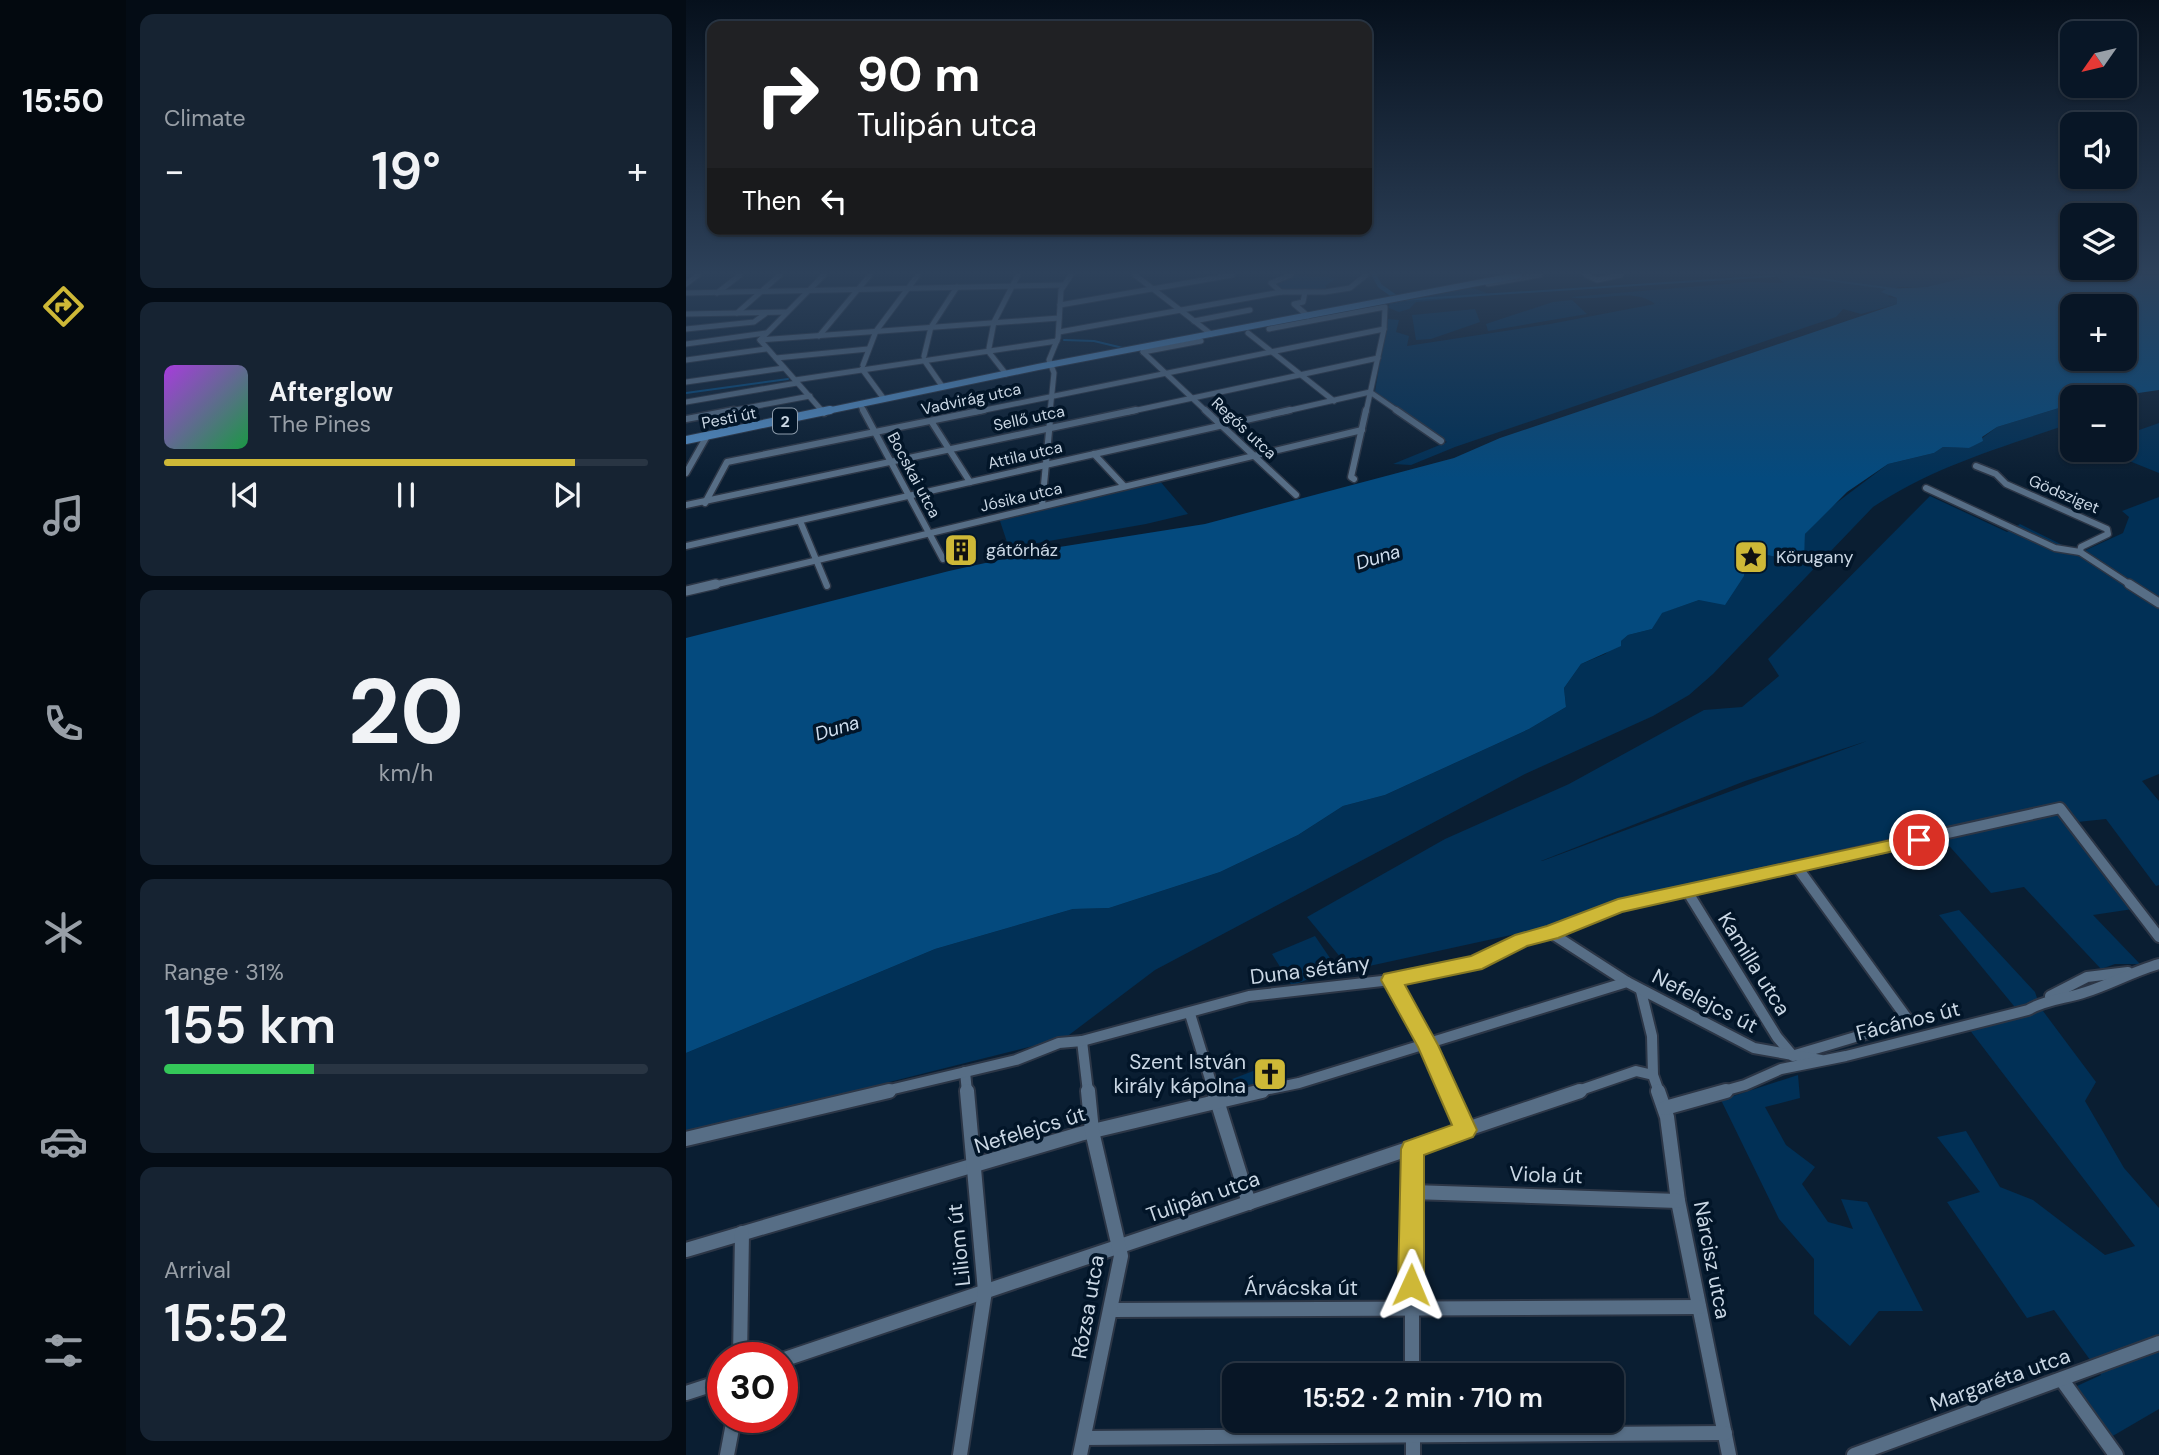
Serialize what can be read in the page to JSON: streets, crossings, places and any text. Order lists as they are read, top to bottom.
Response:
{
  "streets": {
    "main road": ["Pesti út", "2"],
    "street": [
      "Vadvirág utca",
      "Sellő utca",
      "Regős utca",
      "Attila utca",
      "Bocskai utca",
      "Gödsziget",
      "Jósika utca",
      "Kamilla utca",
      "Duna sétány",
      "Nefelejcs út",
      "Fácános út",
      "Viola út",
      "Tulipán utca",
      "Liliom út",
      "Nárcisz utca",
      "Árvácska út",
      "Rózsa utca",
      "Margaréta utca"
    ]
  },
  "crossings": [
    ["Vadvirág utca", "Sellő utca"],
    ["Vadvirág utca", "Regős utca"],
    ["Vadvirág utca", "Bocskai utca"],
    ["Pesti út", "Bocskai utca"],
    ["Sellő utca", "Regős utca"],
    ["Sellő utca", "Bocskai utca"],
    ["Regős utca", "Attila utca"],
    ["Regős utca", "Jósika utca"],
    ["Attila utca", "Bocskai utca"],
    ["Bocskai utca", "Jósika utca"],
    ["Kamilla utca", "Duna sétány"],
    ["Kamilla utca", "Nefelejcs út"],
    ["Duna sétány", "Liliom út"],
    ["Duna sétány", "Rózsa utca"],
    ["Nefelejcs út", "Fácános út"],
    ["Nefelejcs út", "Liliom út"],
    ["Nefelejcs út", "Nárcisz utca"],
    ["Nefelejcs út", "Rózsa utca"],
    ["Fácános út", "Nárcisz utca"],
    ["Viola út", "Nárcisz utca"],
    ["Tulipán utca", "Liliom út"],
    ["Tulipán utca", "Nárcisz utca"],
    ["Tulipán utca", "Rózsa utca"],
    ["Nárcisz utca", "Árvácska út"],
    ["Árvácska út", "Rózsa utca"]
  ],
  "water": ["Duna"],
  "places": {
    "building": ["gátőrház"],
    "place": ["Körugany"],
    "church": ["Szent István király kápolna"]
  },
  "north": "bottom left",
  "page": {
    "tabs": "15:50",
    "tile": [
      "Climate",
      ["20", "km/h"],
      ["Range · 31%", "155 km"],
      ["Arrival", "15:52"]
    ],
    "map_buttons": ["+", "−"],
    "turn": ["90 m", "Tulipán utca"],
    "heat": ["−", "19°", "+"],
    "then": "Then",
    "song": ["Afterglow", "The Pines"],
    "limit": "30",
    "trip": "15:52 · 2 min · 710 m"
  }
}
